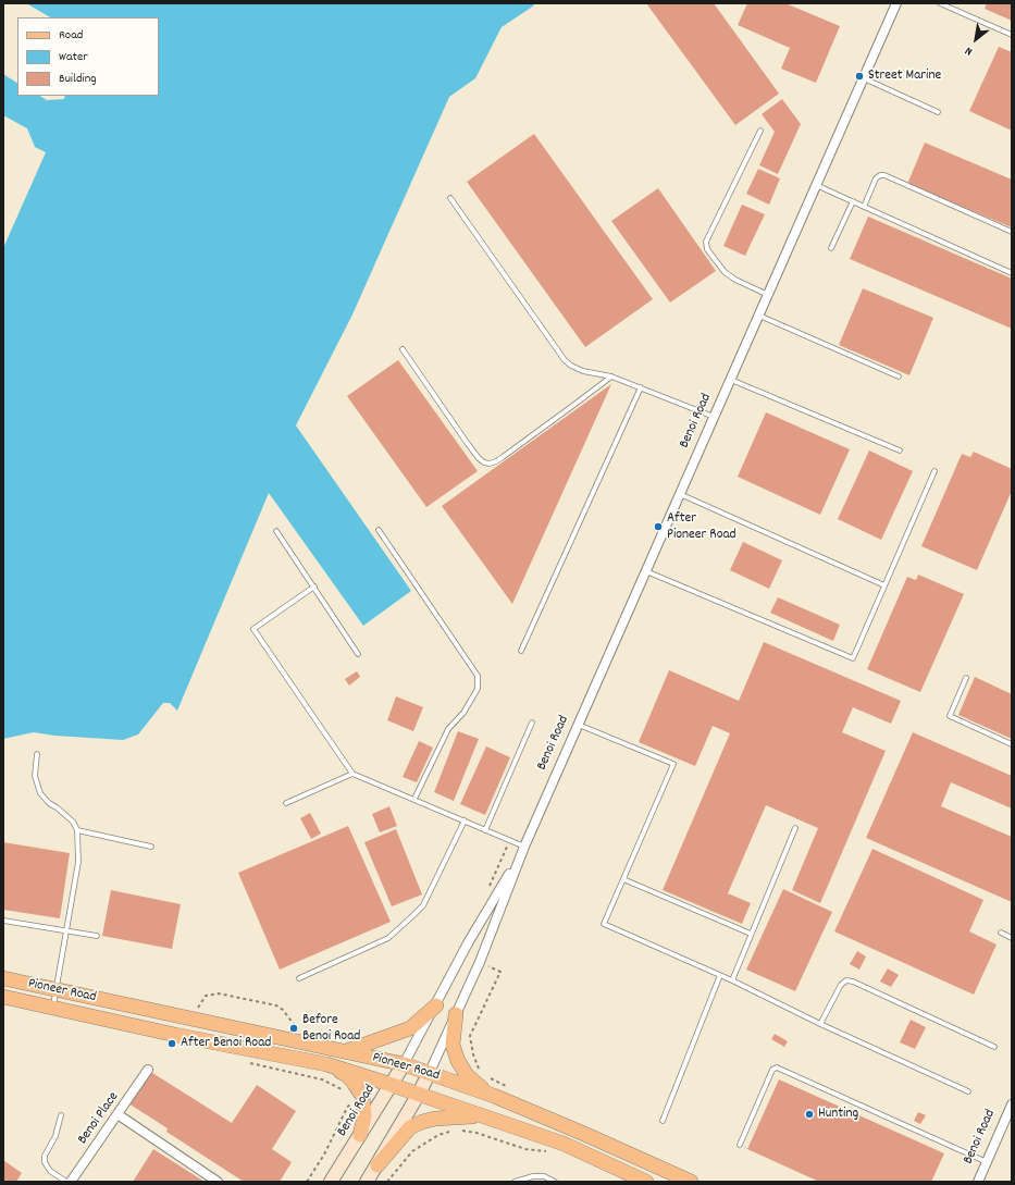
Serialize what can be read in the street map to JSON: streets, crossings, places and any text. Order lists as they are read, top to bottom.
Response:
{
  "streets": {
    "main road": ["Benoi Road", "Pioneer Road"],
    "street": ["Benoi Place"]
  },
  "crossings": [
    ["Benoi Road", "Pioneer Road"]
  ],
  "places": [
    "Street Marine",
    "After Pioneer Road",
    "Before Benoi Road",
    "After Benoi Road",
    "Hunting"
  ],
  "legend": ["Road", "Water", "Building"],
  "north": "bottom left"
}
